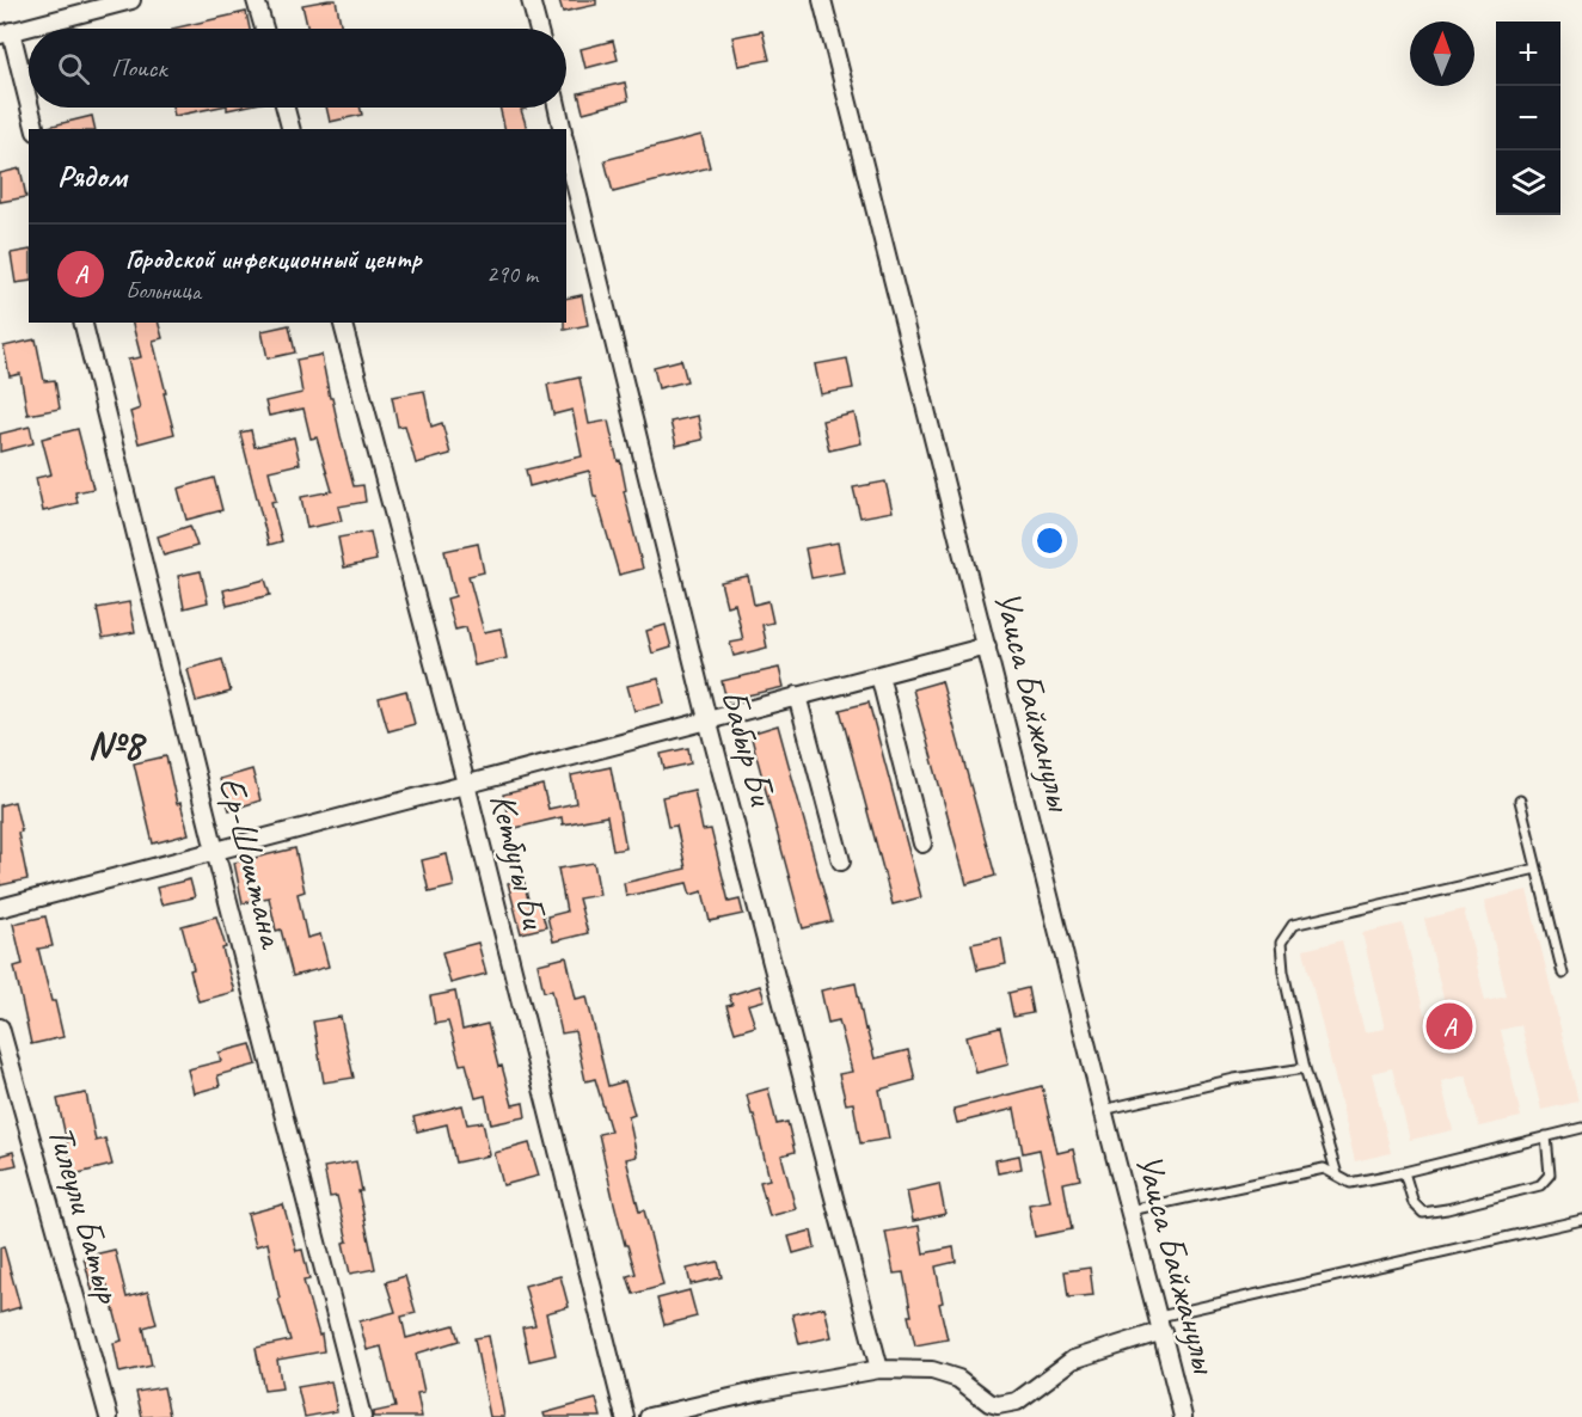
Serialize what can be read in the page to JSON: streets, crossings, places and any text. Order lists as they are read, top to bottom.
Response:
{
  "streets": {
    "street": [
      "Уаиса Байжанулы",
      "Бабыр Би",
      "Кетбугы Би",
      "Ер-Шоштана",
      "Тилеули Батыр"
    ]
  },
  "districts": ["№8"],
  "north": "top",
  "page": {
    "map_buttons": ["+", "−"],
    "search": "Поиск",
    "heading": "Рядом",
    "list": [
      {
        "mark": "A",
        "name": "Городской инфекционный центр",
        "note": "Больница",
        "value": "290 m"
      }
    ],
    "pins": "A"
  }
}
